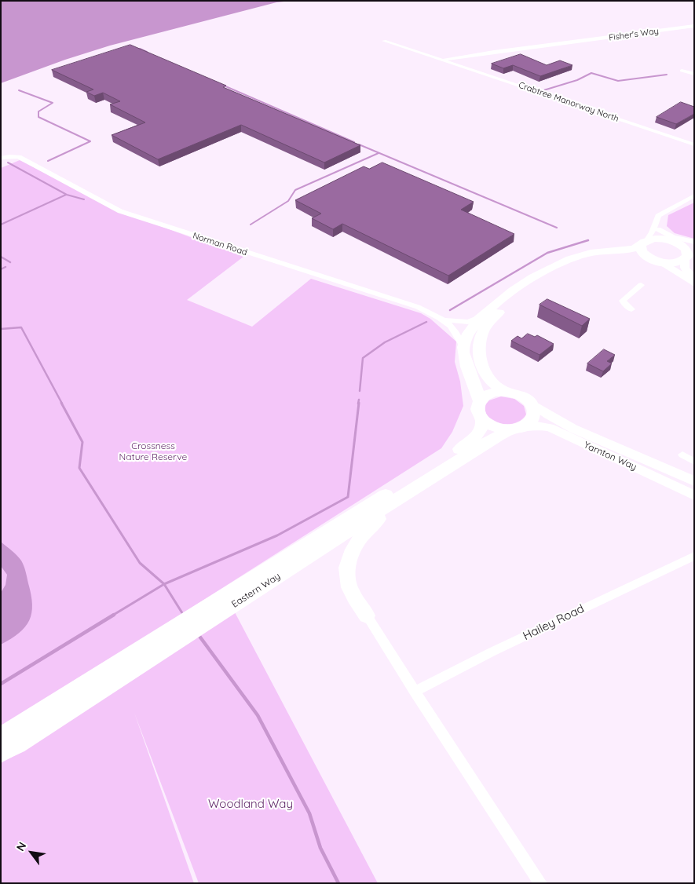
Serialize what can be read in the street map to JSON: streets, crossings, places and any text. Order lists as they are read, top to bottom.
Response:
{
  "streets": {
    "main road": ["Eastern Way"],
    "street": [
      "Fisher's Way",
      "Crabtree Manorway North",
      "Norman Road",
      "Yarnton Way",
      "Hailey Road"
    ]
  },
  "crossings": [
    ["Fisher's Way", "Crabtree Manorway North"],
    ["Yarnton Way", "Eastern Way"]
  ],
  "parks": ["Crossness Nature Reserve", "Woodland Way"],
  "north": "top left"
}
